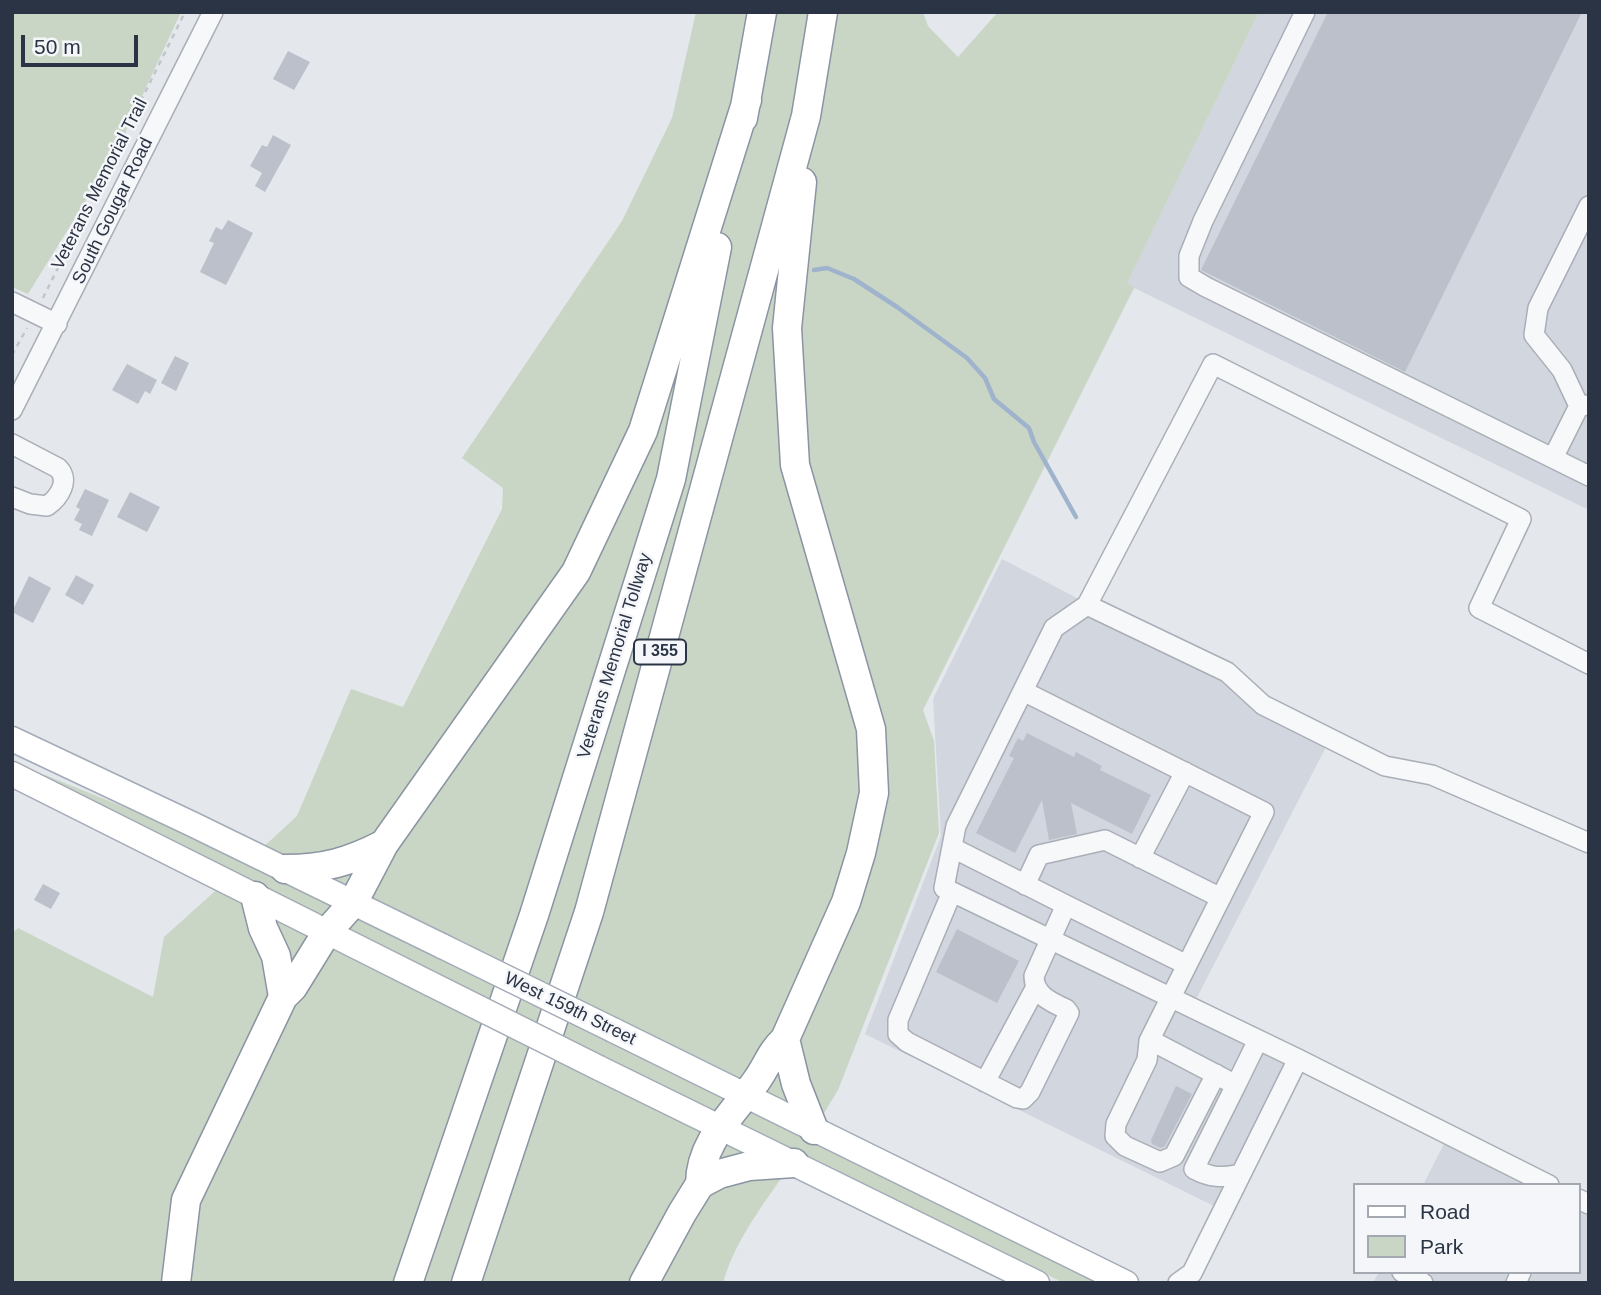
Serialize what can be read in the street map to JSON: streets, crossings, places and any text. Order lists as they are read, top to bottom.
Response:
{
  "streets": {
    "highway": ["I 355", "Veterans Memorial Tollway"],
    "main road": ["West 159th Street"],
    "street": ["South Gougar Road"],
    "path": ["Veterans Memorial Trail"]
  },
  "legend": ["Road", "Park"],
  "scale_bar": "50 m"
}
